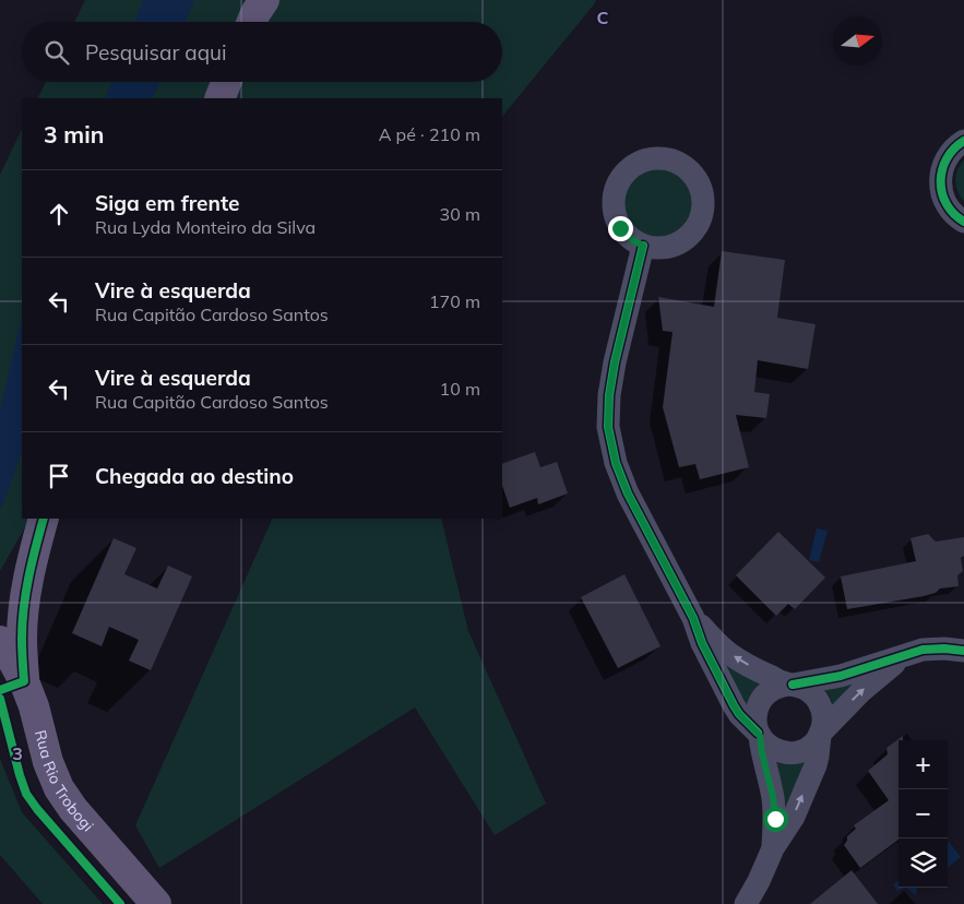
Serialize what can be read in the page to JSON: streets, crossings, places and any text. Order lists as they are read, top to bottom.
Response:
{
  "streets": {
    "main road": ["Rua Rio Trobogi"]
  },
  "north": "right",
  "page": {
    "search": "Pesquisar aqui",
    "heading": ["3 min", "A pé · 210 m"],
    "list": [
      ["Siga em frente", "Rua Lyda Monteiro da Silva", "30 m"],
      ["Vire à esquerda", "Rua Capitão Cardoso Santos", "170 m"],
      ["Vire à esquerda", "Rua Capitão Cardoso Santos", "10 m"],
      "Chegada ao destino"
    ],
    "map_buttons": ["+", "−"]
  },
  "grid": {
    "columns": ["C"],
    "rows": ["3"]
  }
}
